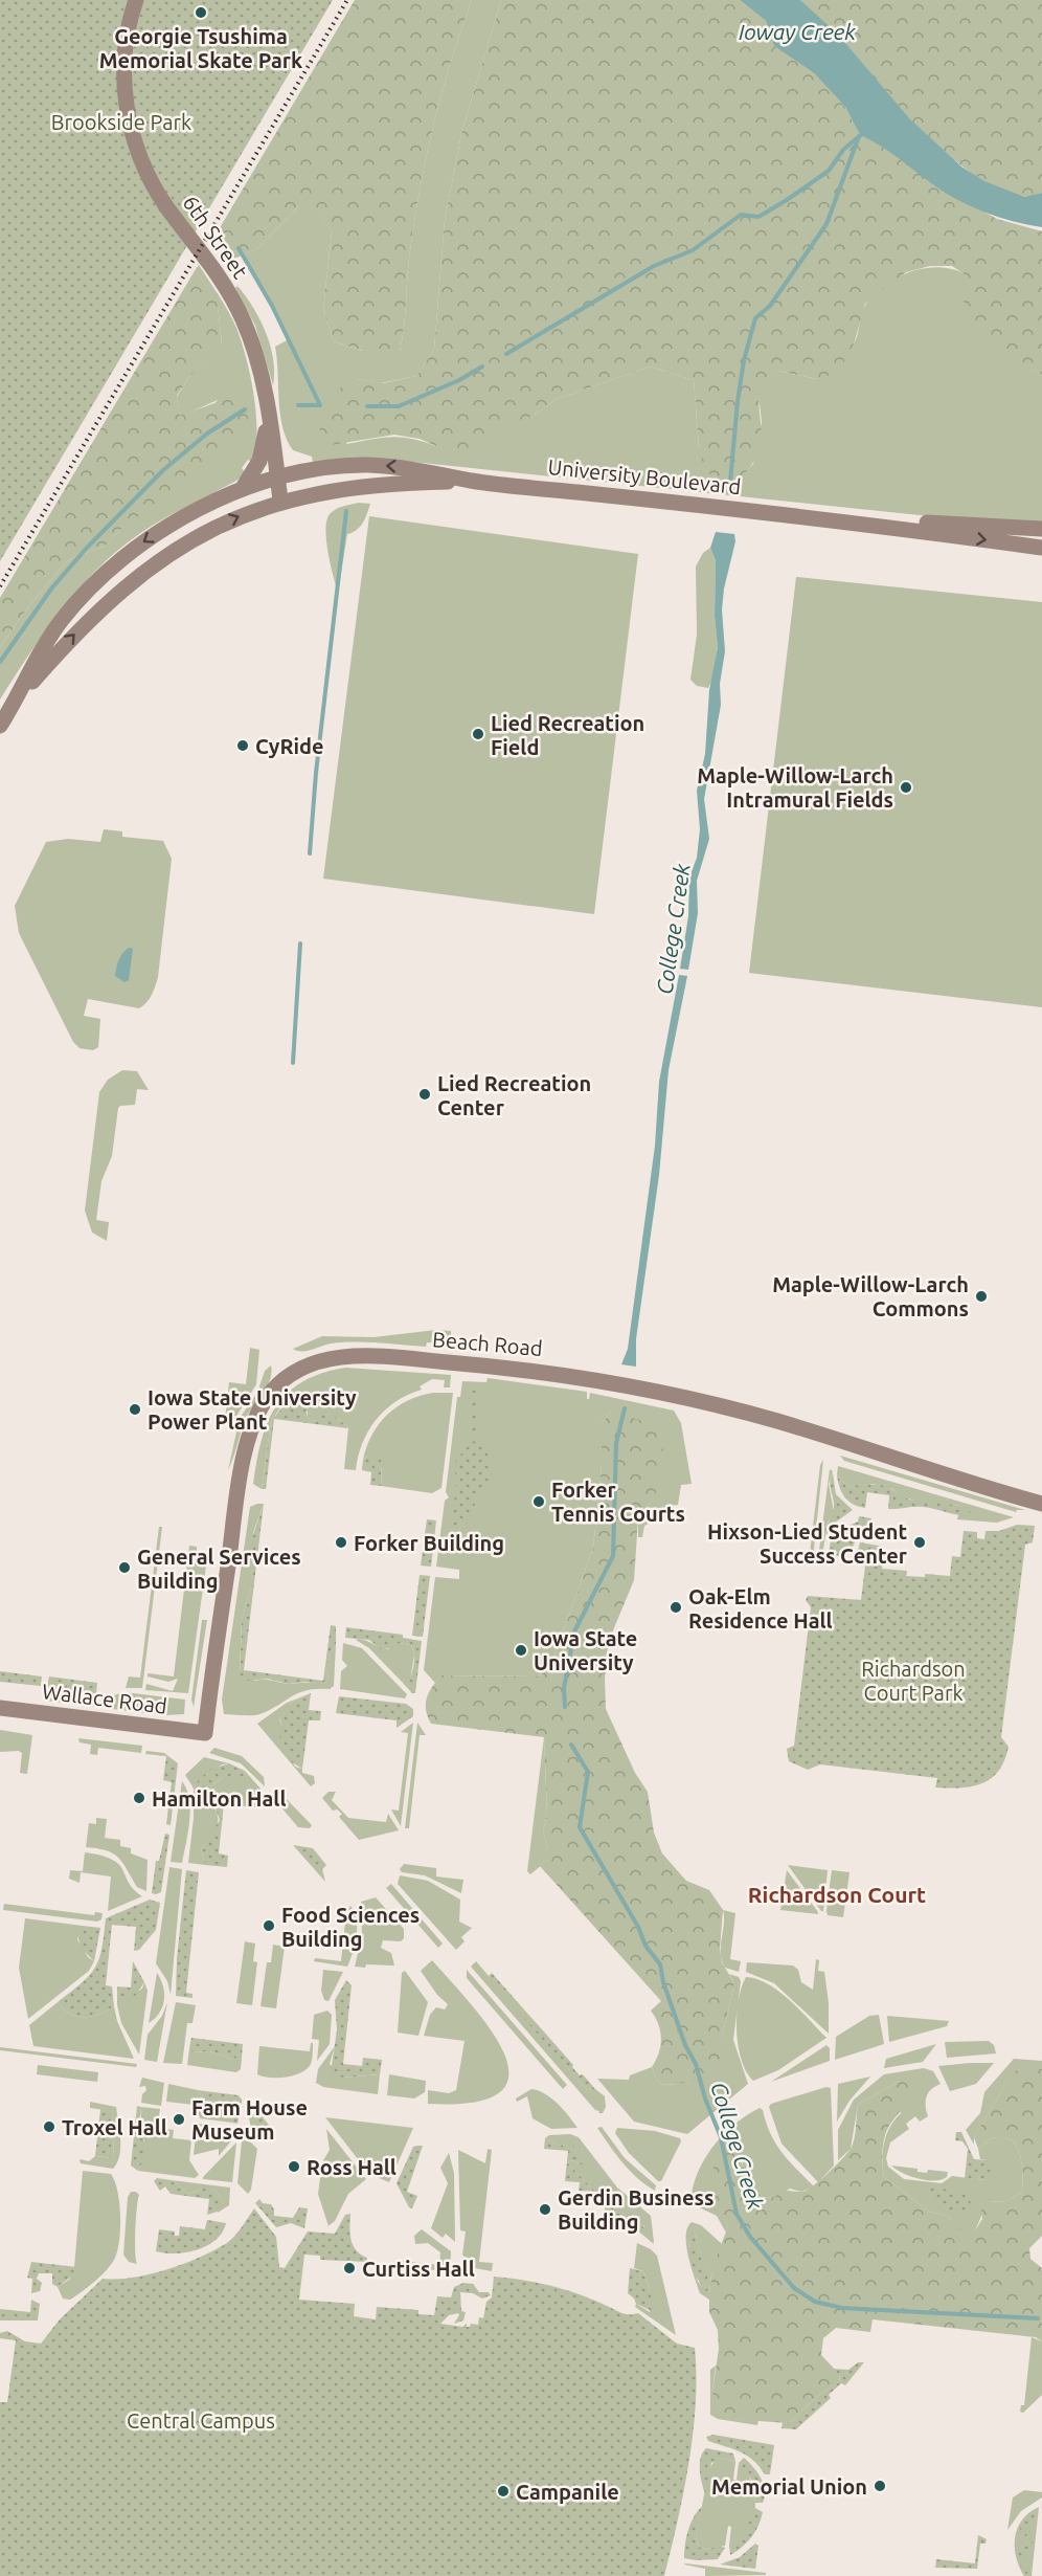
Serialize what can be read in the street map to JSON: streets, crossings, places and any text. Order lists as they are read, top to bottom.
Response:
{
  "streets": {
    "main road": [
      "6th Street",
      "University Boulevard",
      "Beach Road",
      "Wallace Road"
    ]
  },
  "crossings": [
    ["6th Street", "University Boulevard"],
    ["Beach Road", "Wallace Road"]
  ],
  "districts": ["Richardson Court"],
  "water": ["Ioway Creek", "College Creek"],
  "parks": ["Brookside Park", "Richardson Court Park", "Central Campus"],
  "places": [
    "Georgie Tsushima Memorial Skate Park",
    "Lied Recreation Field",
    "CyRide",
    "Maple-Willow-Larch Intramural Fields",
    "Lied Recreation Center",
    "Maple-Willow-Larch Commons",
    "Iowa State University Power Plant",
    "Forker Tennis Courts",
    "Forker Building",
    "Hixson-Lied Student Success Center",
    "General Services Building",
    "Oak-Elm Residence Hall",
    "Iowa State University",
    "Hamilton Hall",
    "Food Sciences Building",
    "Farm House Museum",
    "Troxel Hall",
    "Ross Hall",
    "Gerdin Business Building",
    "Curtiss Hall",
    "Memorial Union",
    "Campanile"
  ]
}
